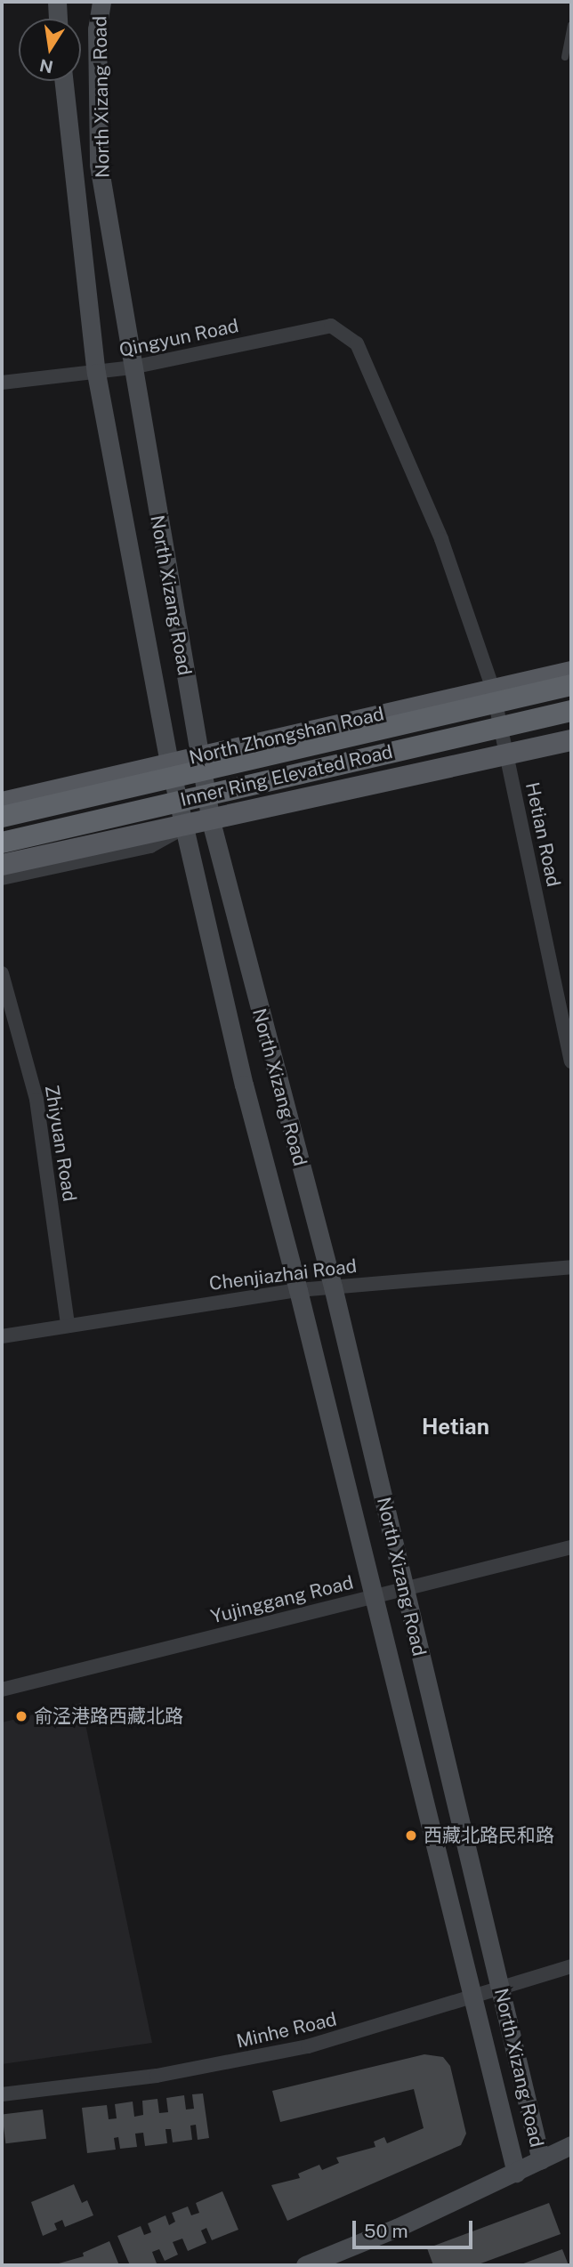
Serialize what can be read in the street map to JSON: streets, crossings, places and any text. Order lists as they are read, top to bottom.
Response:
{
  "streets": {
    "highway": ["Inner Ring Elevated Road"],
    "main road": ["North Xizang Road", "North Zhongshan Road"],
    "street": [
      "Qingyun Road",
      "Hetian Road",
      "Zhiyuan Road",
      "Chenjiazhai Road",
      "Yujinggang Road",
      "Minhe Road"
    ]
  },
  "crossings": [
    ["North Xizang Road", "Qingyun Road"],
    ["North Xizang Road", "North Zhongshan Road"],
    ["North Xizang Road", "Chenjiazhai Road"],
    ["North Xizang Road", "Yujinggang Road"],
    ["North Xizang Road", "Minhe Road"],
    ["Qingyun Road", "Hetian Road"],
    ["North Zhongshan Road", "Hetian Road"],
    ["Zhiyuan Road", "Chenjiazhai Road"]
  ],
  "districts": ["Hetian"],
  "places": ["俞泾港路西藏北路", "西藏北路民和路"],
  "scale_bar": "50 m",
  "north": "bottom"
}
